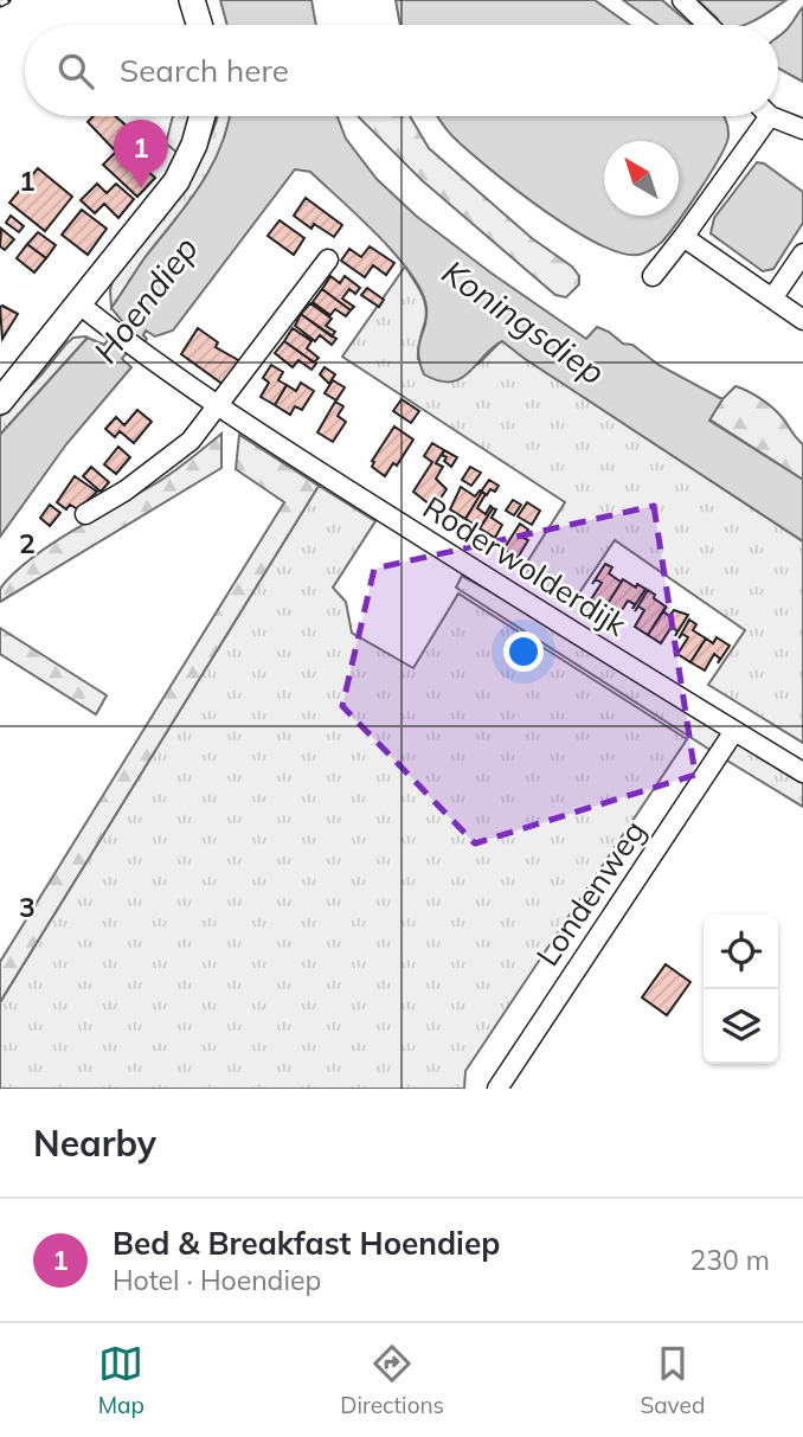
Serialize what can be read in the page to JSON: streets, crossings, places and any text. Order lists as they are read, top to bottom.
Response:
{
  "streets": {
    "street": ["Roderwolderdijk", "Londenweg"]
  },
  "crossings": [
    ["Roderwolderdijk", "Londenweg"]
  ],
  "water": ["Hoendiep", "Koningsdiep"],
  "north": "top left",
  "page": {
    "search": "Search here",
    "pins": "1",
    "heading": "Nearby",
    "list": [
      {
        "mark": "1",
        "name": "Bed & Breakfast Hoendiep",
        "note": "Hotel · Hoendiep",
        "value": "230 m"
      }
    ],
    "nav": ["Map", "Directions", "Saved"]
  },
  "grid": {
    "rows": ["1", "2", "3"]
  }
}
